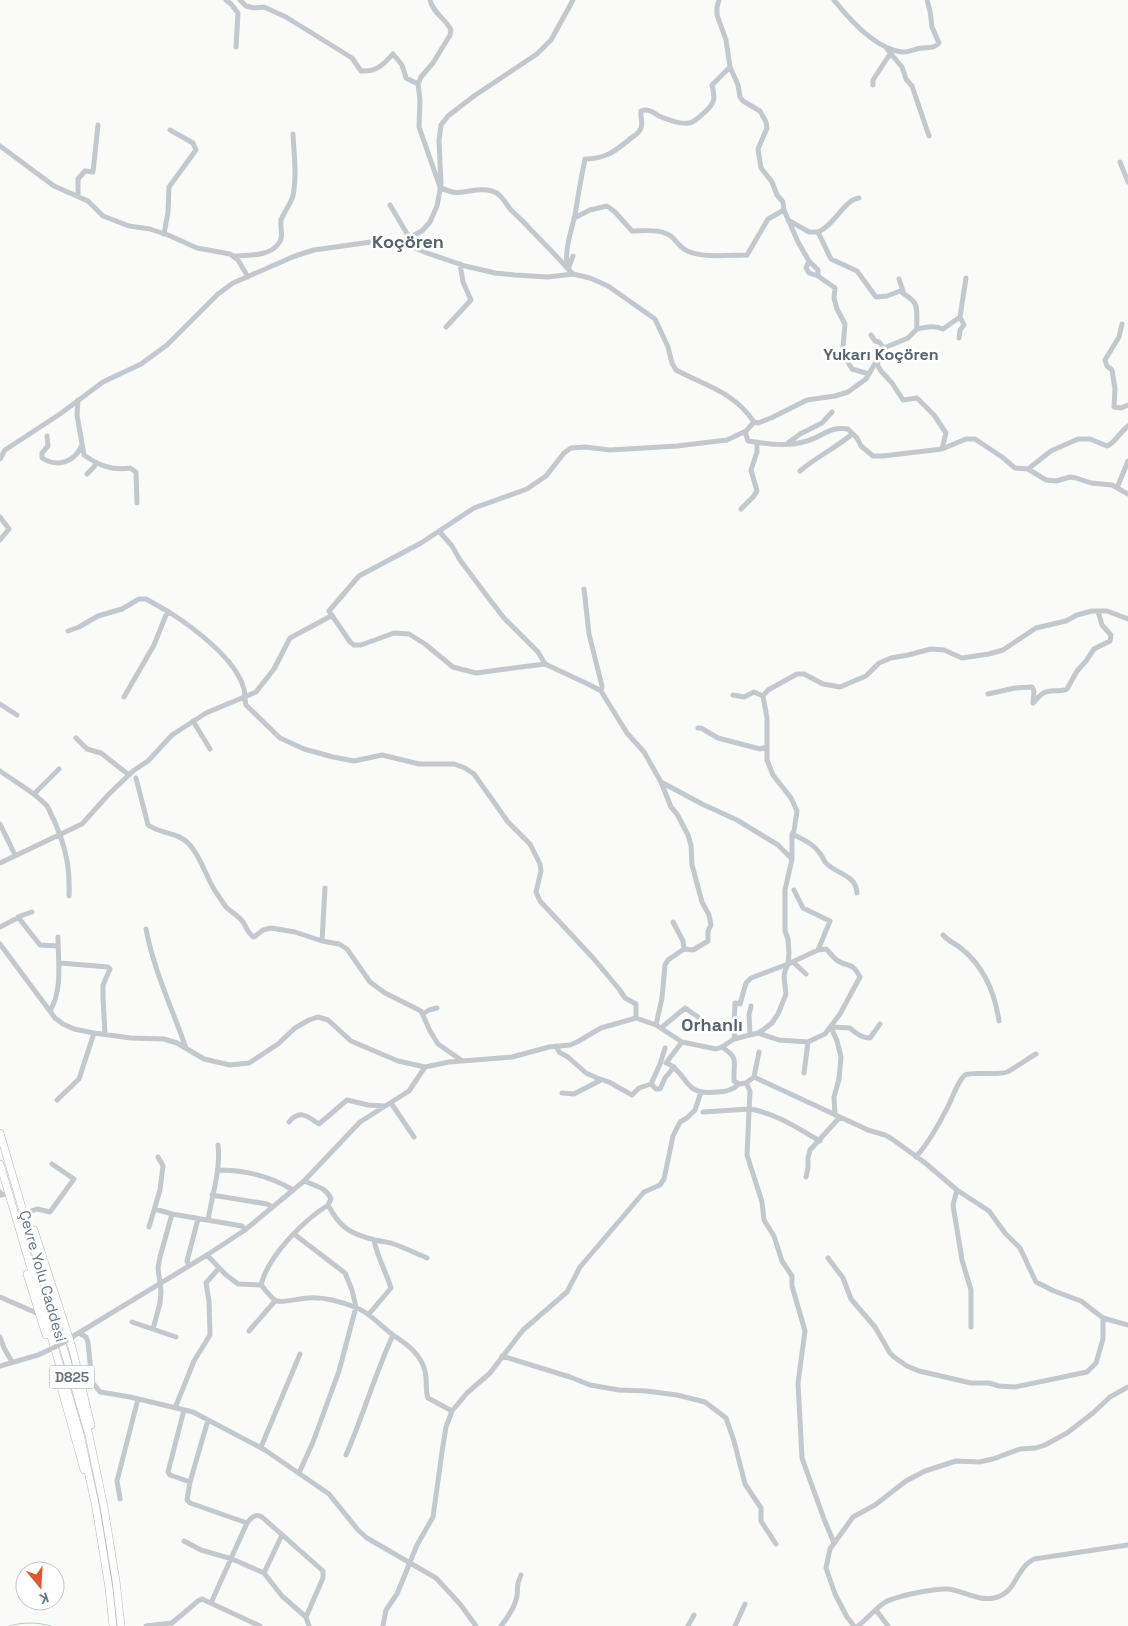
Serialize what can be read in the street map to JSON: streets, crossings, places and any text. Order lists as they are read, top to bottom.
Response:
{
  "streets": {
    "highway": ["Çevre Yolu Caddesi", "D825"]
  },
  "districts": ["Koçören", "Yukarı Koçören", "Orhanlı"],
  "north": "bottom"
}
